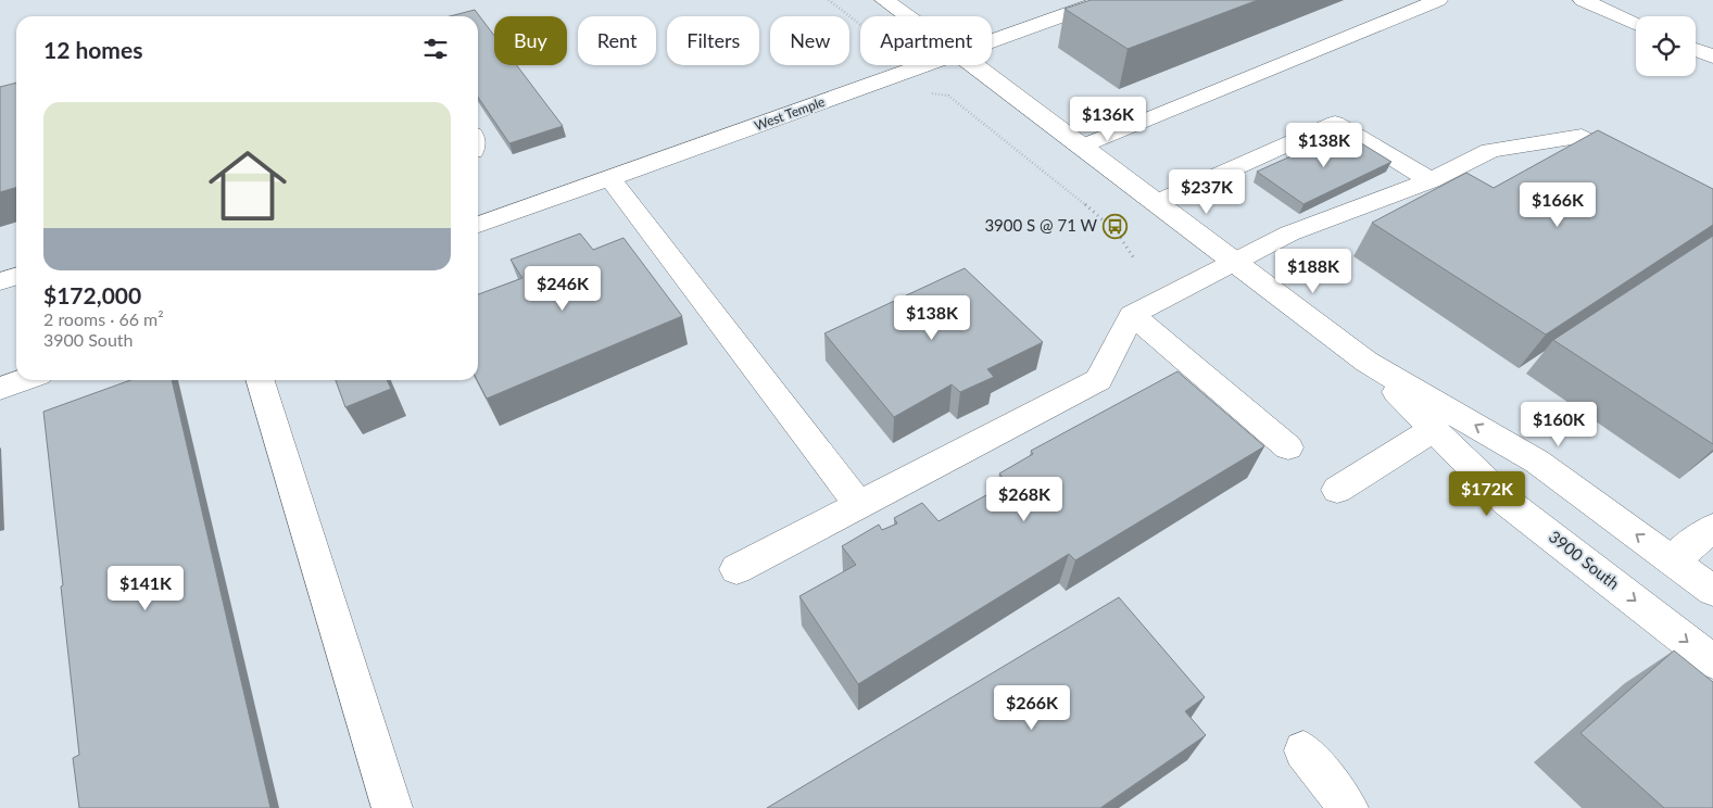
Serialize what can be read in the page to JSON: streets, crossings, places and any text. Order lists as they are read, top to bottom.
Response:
{
  "streets": {
    "main road": ["West Temple", "3900 South"]
  },
  "places": {
    "bus stop": ["3900 S @ 71 W"]
  },
  "page": {
    "chip": [
      "Buy",
      "Rent",
      "Filters",
      "New",
      "Apartment"
    ],
    "heading": "12 homes",
    "list": [
      {
        "name": "$172,000",
        "note": "2 rooms · 66 m² · 3900 South"
      }
    ],
    "price": [
      "$136K",
      "$138K",
      "$237K",
      "$166K",
      "$188K",
      "$246K",
      "$138K",
      "$160K",
      "$172K",
      "$268K",
      "$141K",
      "$266K"
    ]
  }
}
